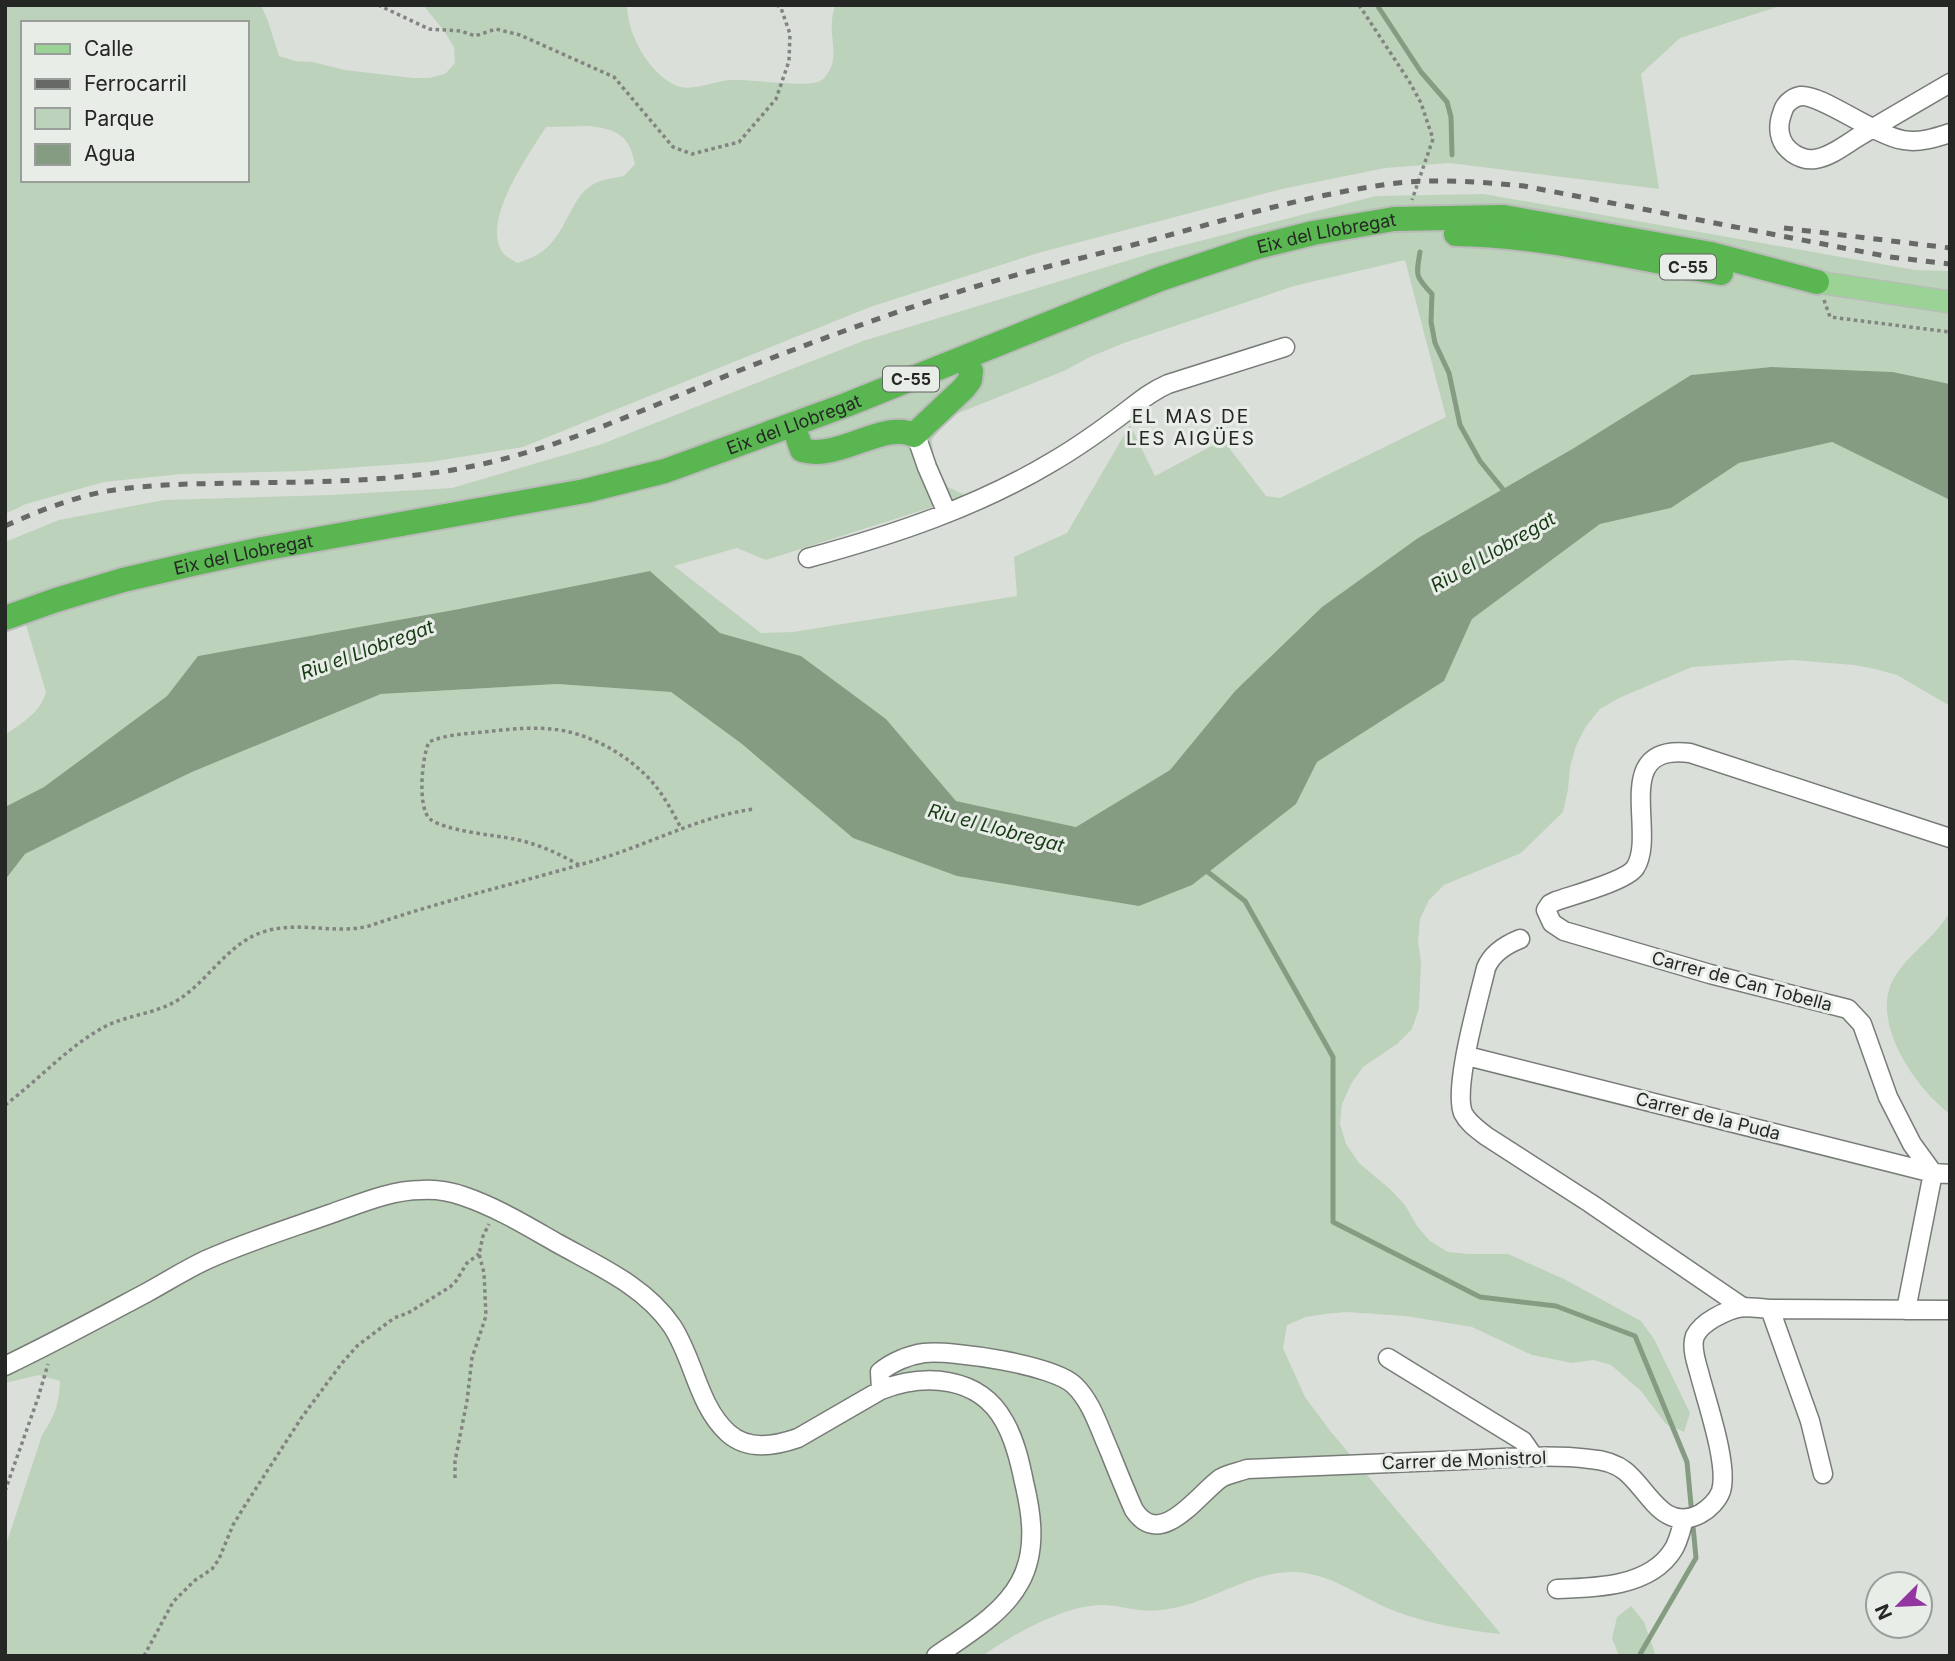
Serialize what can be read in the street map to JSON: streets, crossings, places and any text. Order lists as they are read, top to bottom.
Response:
{
  "streets": {
    "highway": ["Eix del Llobregat", "C-55"],
    "street": ["Carrer de Can Tobella", "Carrer de la Puda", "Carrer de Monistrol"]
  },
  "crossings": [
    ["Carrer de Can Tobella", "Carrer de la Puda"]
  ],
  "districts": ["EL MAS DE LES AIGÜES"],
  "water": ["Riu el Llobregat"],
  "legend": [
    "Calle",
    "Ferrocarril",
    "Parque",
    "Agua"
  ],
  "north": "bottom left"
}
